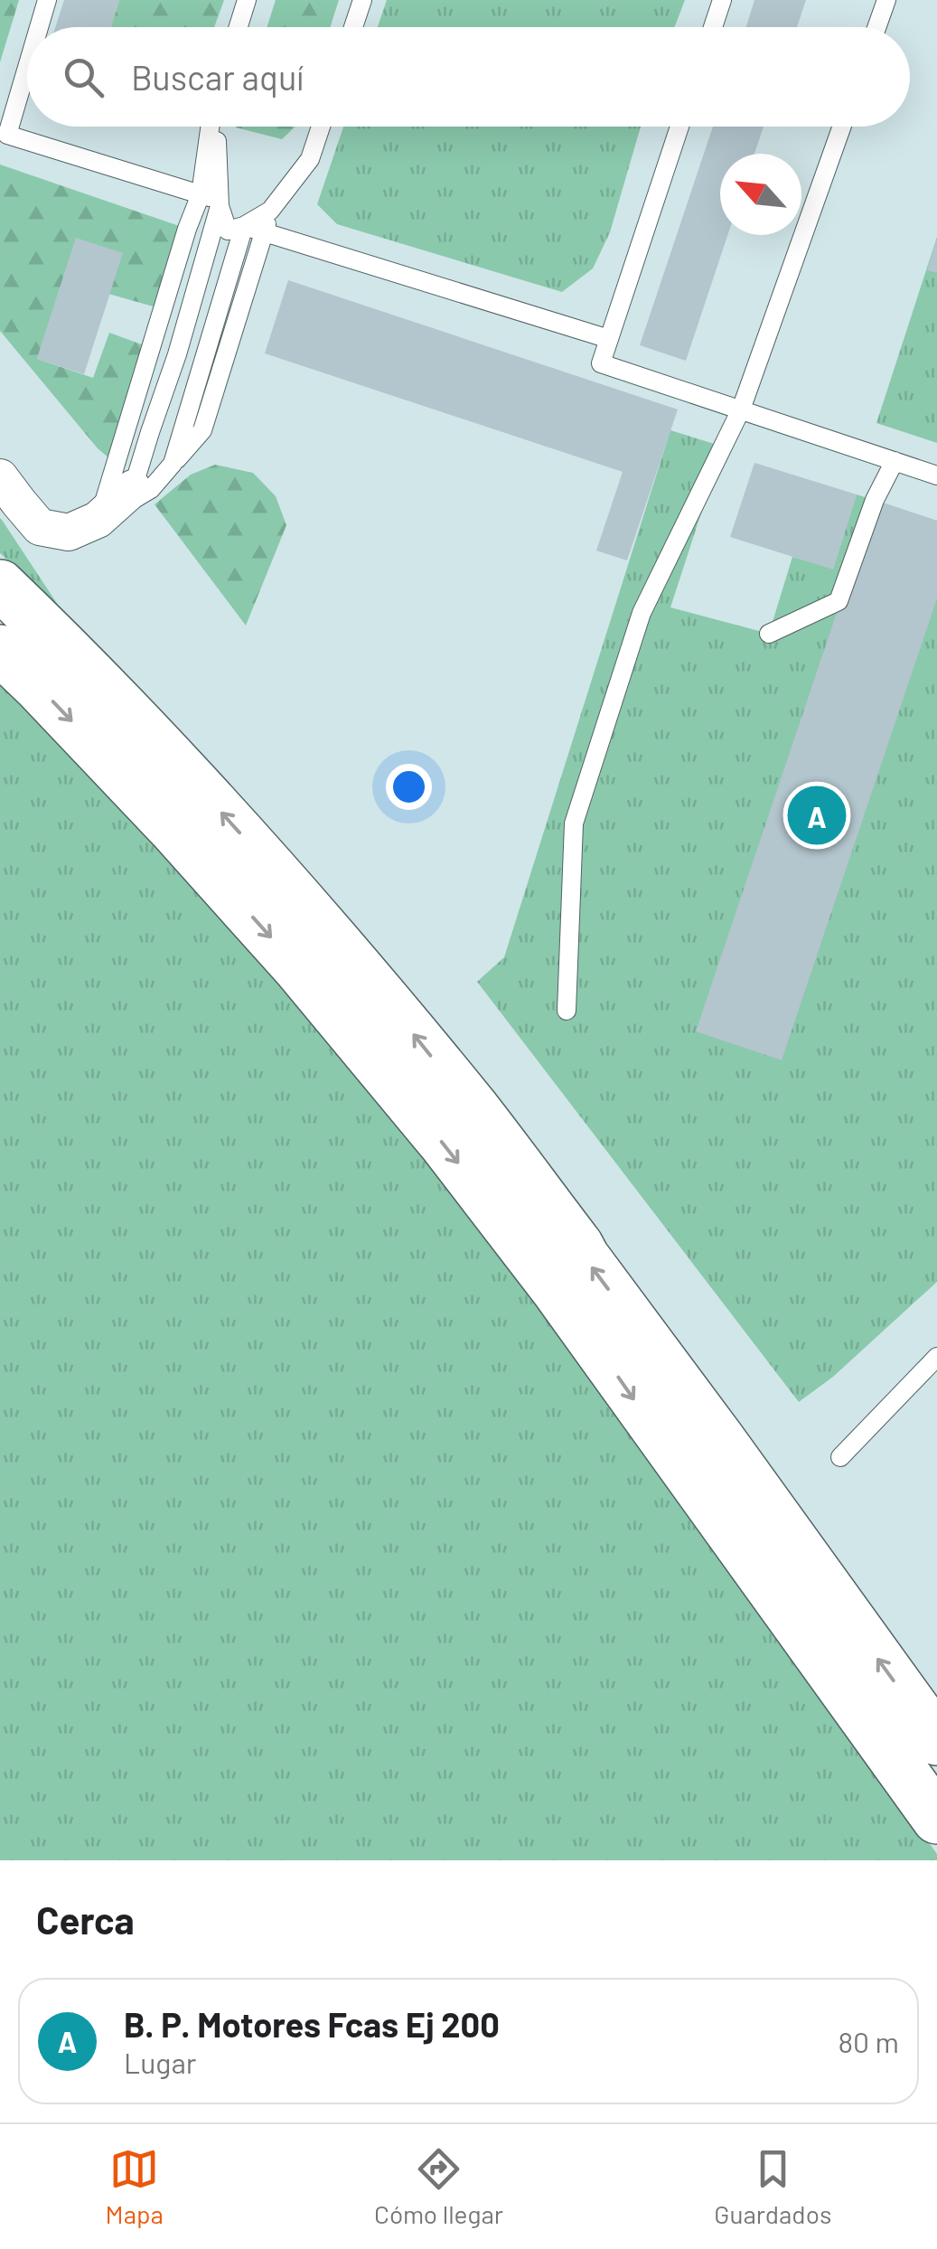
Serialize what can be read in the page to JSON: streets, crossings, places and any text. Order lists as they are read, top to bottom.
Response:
{
  "north": "top left",
  "page": {
    "search": "Buscar aquí",
    "pins": "A",
    "heading": "Cerca",
    "list": [
      {
        "mark": "A",
        "name": "B. P. Motores Fcas Ej 200",
        "note": "Lugar",
        "value": "80 m"
      }
    ],
    "nav": ["Mapa", "Cómo llegar", "Guardados"]
  }
}
